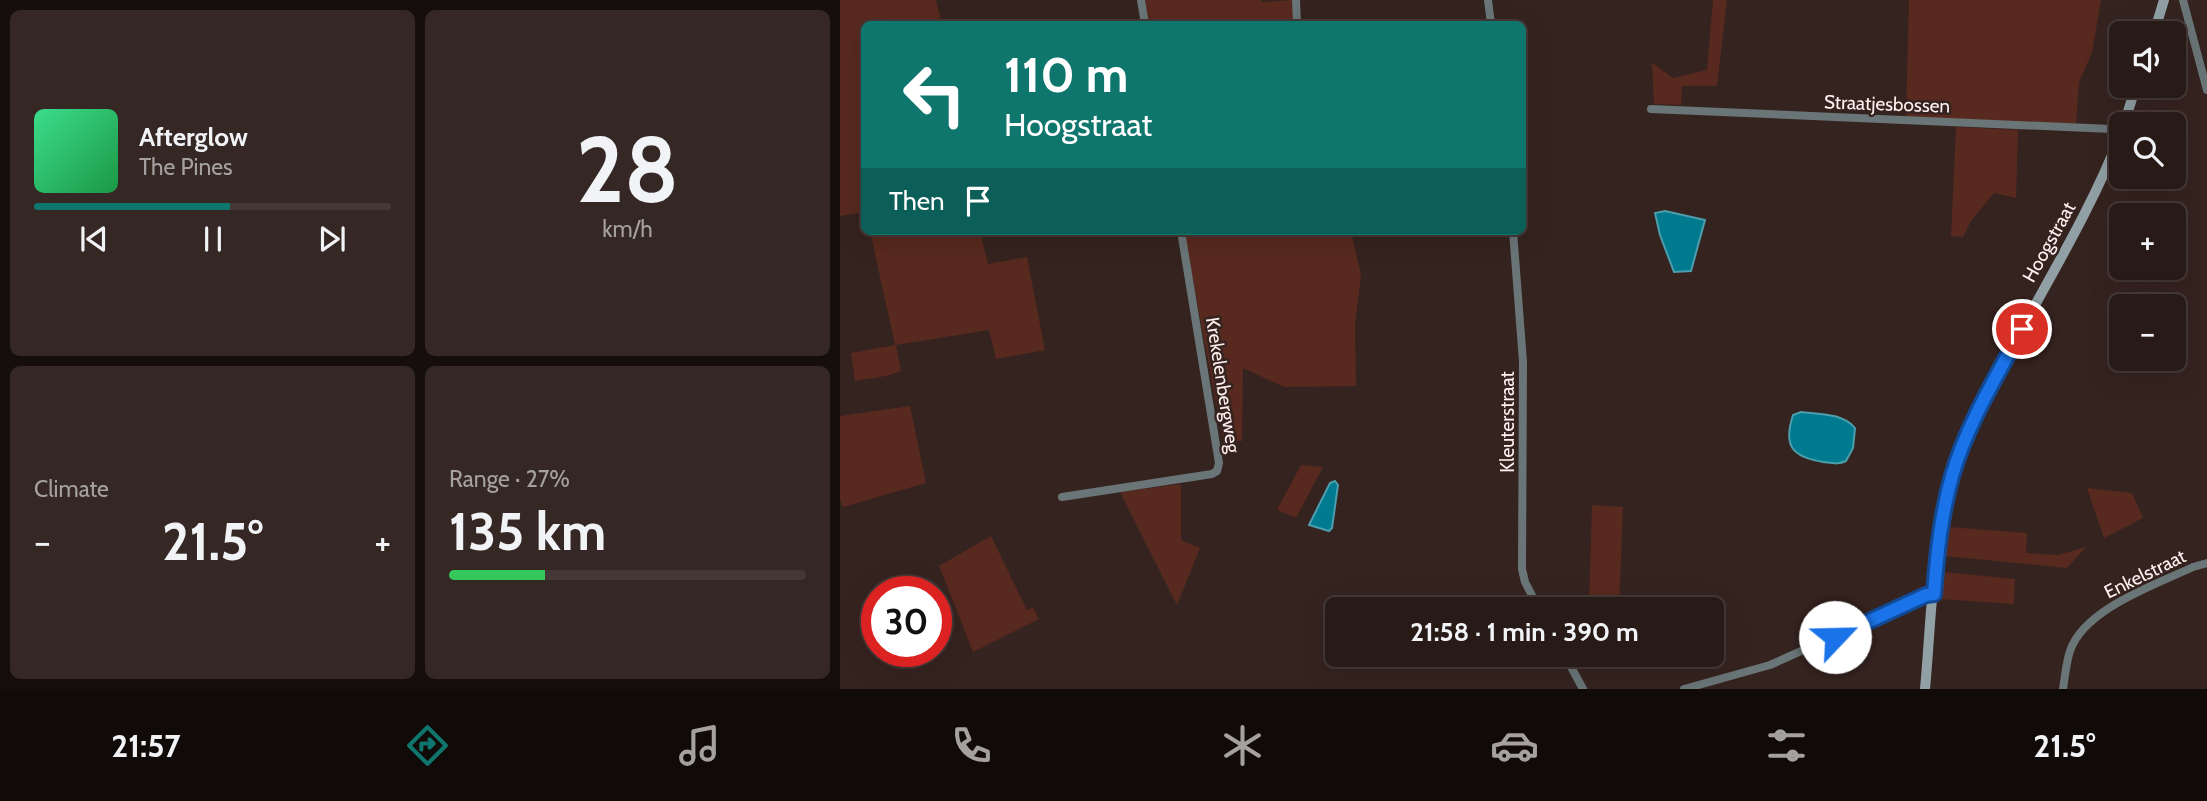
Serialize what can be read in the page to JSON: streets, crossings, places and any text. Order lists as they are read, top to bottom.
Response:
{
  "streets": {
    "street": [
      "Straatjesbossen",
      "Hoogstraat",
      "Krekelenbergweg",
      "Kleuterstraat",
      "Enkelstraat"
    ]
  },
  "page": {
    "tile": [
      ["28", "km/h"],
      "Climate",
      ["Range · 27%", "135 km"]
    ],
    "map_buttons": ["+", "−"],
    "turn": ["110 m", "Hoogstraat"],
    "song": ["Afterglow", "The Pines"],
    "then": "Then",
    "heat": ["−", "21.5°", "+"],
    "limit": "30",
    "trip": "21:58 · 1 min · 390 m",
    "tabs": ["21:57", "21.5°"]
  }
}
